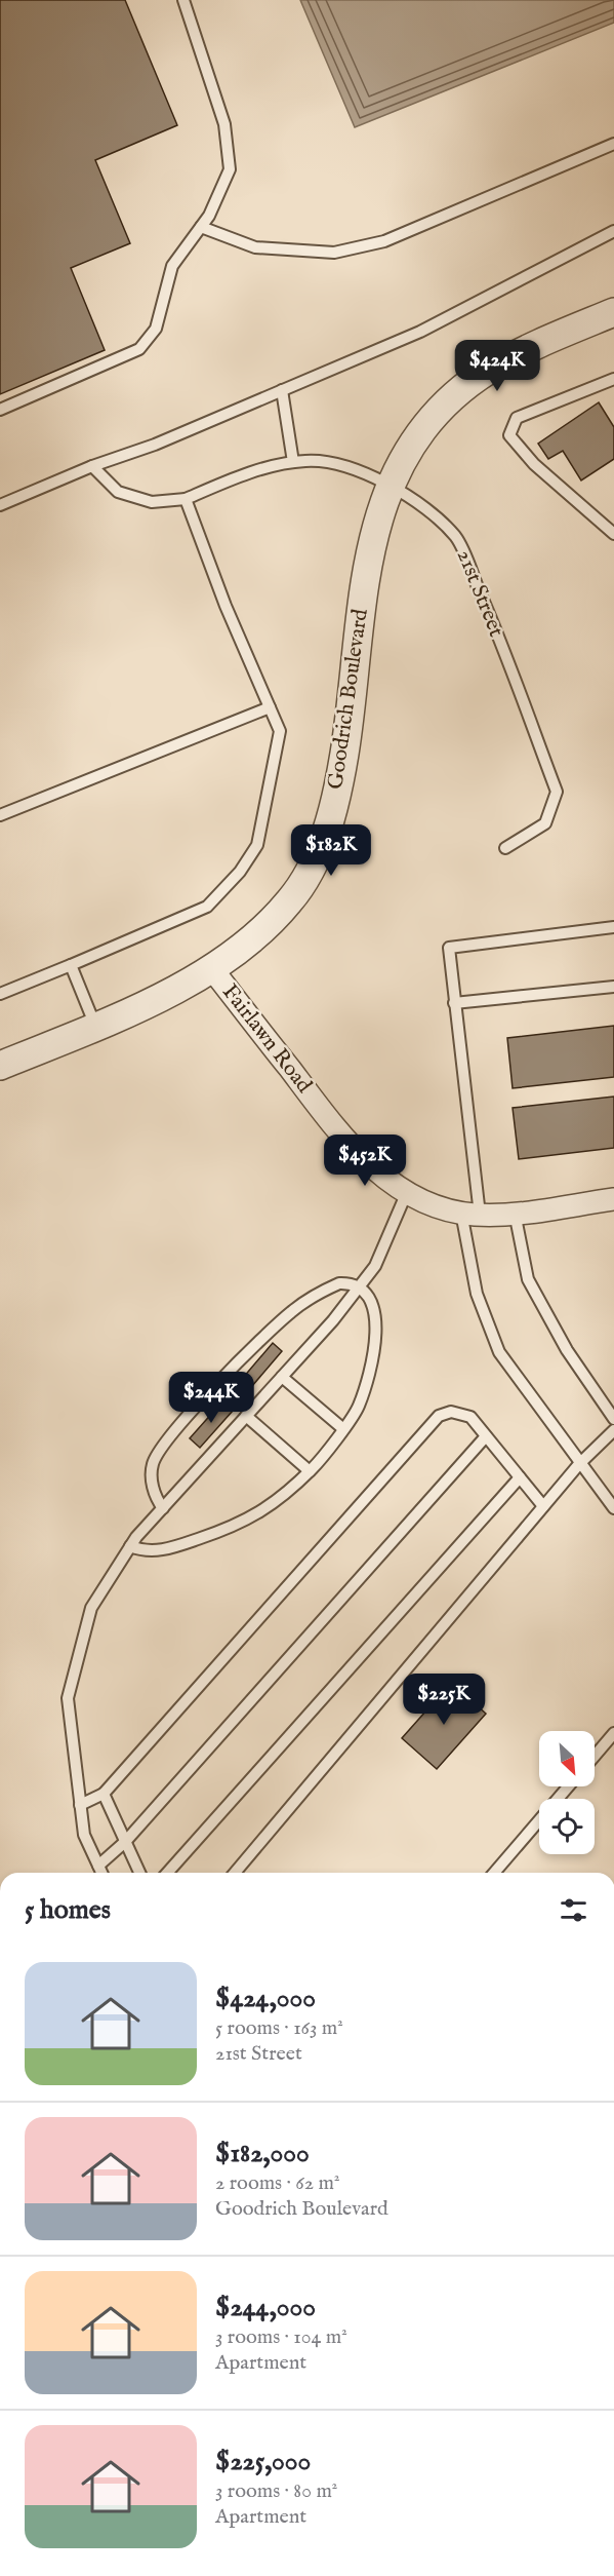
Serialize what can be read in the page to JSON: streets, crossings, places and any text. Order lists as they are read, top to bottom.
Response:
{
  "streets": {
    "street": ["Goodrich Boulevard", "Fairlawn Road"],
    "lane": ["21st Street"]
  },
  "crossings": [
    ["21st Street", "Goodrich Boulevard"],
    ["Goodrich Boulevard", "Fairlawn Road"]
  ],
  "north": "bottom right",
  "page": {
    "price": [
      "$424K",
      "$182K",
      "$452K",
      "$244K",
      "$225K"
    ],
    "heading": "5 homes",
    "list": [
      {
        "name": "$424,000",
        "note": "5 rooms · 163 m² · 21st Street"
      },
      {
        "name": "$182,000",
        "note": "2 rooms · 62 m² · Goodrich Boulevard"
      },
      {
        "name": "$244,000",
        "note": "3 rooms · 104 m² · Apartment"
      },
      {
        "name": "$225,000",
        "note": "3 rooms · 80 m² · Apartment"
      }
    ]
  }
}
